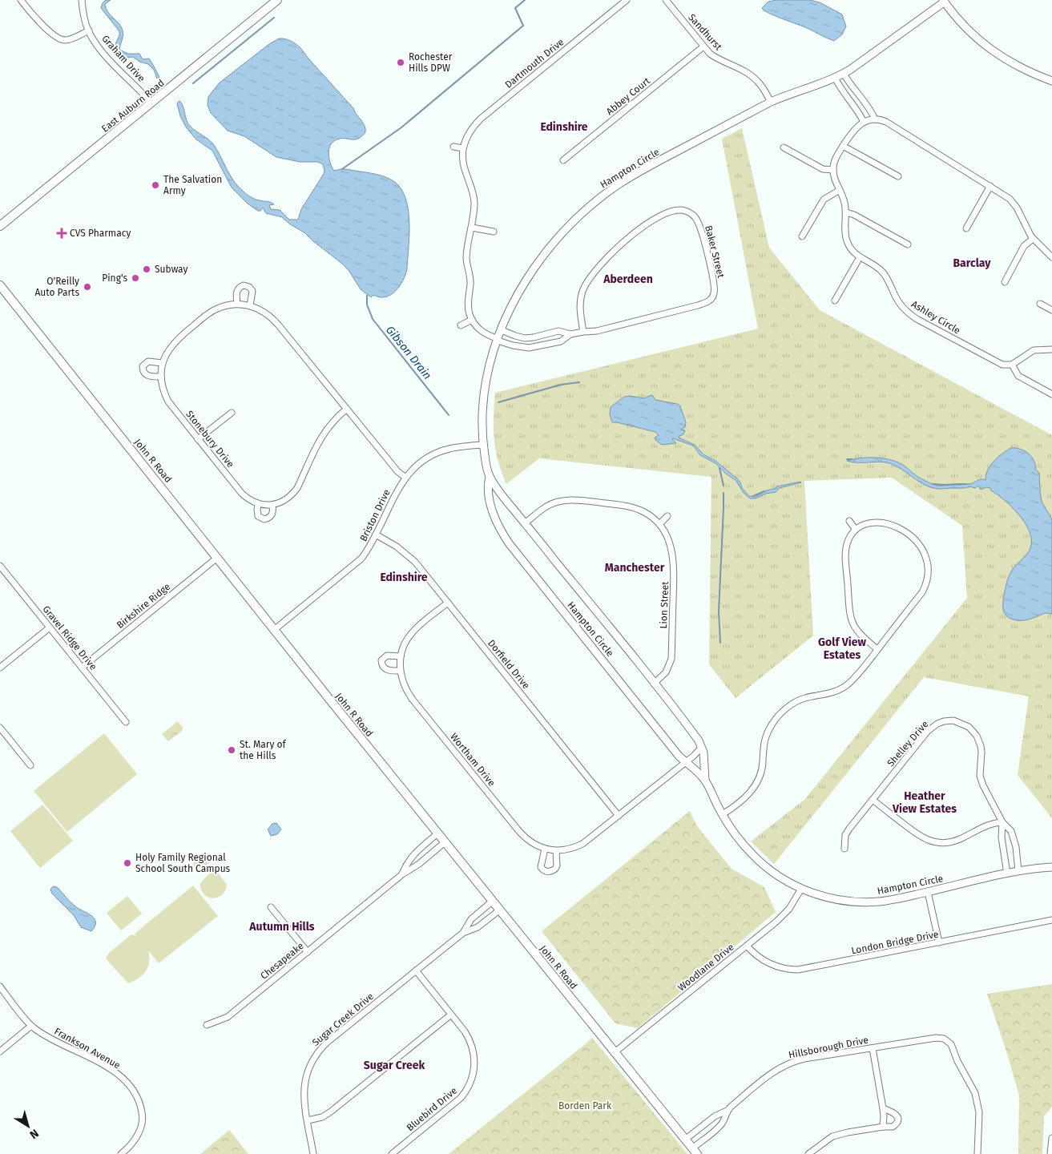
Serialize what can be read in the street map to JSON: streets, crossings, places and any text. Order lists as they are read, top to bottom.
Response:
{
  "streets": {
    "main road": ["East Auburn Road", "John R Road"],
    "street": [
      "Sandhurst",
      "Graham Drive",
      "Dartmouth Drive",
      "Abbey Court",
      "Hampton Circle",
      "Baker Street",
      "Ashley Circle",
      "Stonebury Drive",
      "Briston Drive",
      "Lion Street",
      "Birkshire Ridge",
      "Gravel Ridge Drive",
      "Dorfield Drive",
      "Shelley Drive",
      "Wortham Drive",
      "London Bridge Drive",
      "Chesapeake",
      "Woodlane Drive",
      "Sugar Creek Drive",
      "Hillsborough Drive",
      "Frankson Avenue",
      "Bluebird Drive"
    ]
  },
  "crossings": [
    ["Sandhurst", "Abbey Court"],
    ["Sandhurst", "Hampton Circle"],
    ["Graham Drive", "East Auburn Road"],
    ["Hampton Circle", "Baker Street"],
    ["Hampton Circle", "Briston Drive"],
    ["Hampton Circle", "Lion Street"],
    ["Hampton Circle", "Shelley Drive"],
    ["Hampton Circle", "Wortham Drive"],
    ["Hampton Circle", "Woodlane Drive"],
    ["Stonebury Drive", "Briston Drive"],
    ["John R Road", "Briston Drive"],
    ["John R Road", "Birkshire Ridge"],
    ["John R Road", "Chesapeake"],
    ["John R Road", "Woodlane Drive"],
    ["John R Road", "Sugar Creek Drive"],
    ["John R Road", "Hillsborough Drive"],
    ["Briston Drive", "Dorfield Drive"],
    ["Birkshire Ridge", "Gravel Ridge Drive"],
    ["Dorfield Drive", "Wortham Drive"],
    ["London Bridge Drive", "Woodlane Drive"],
    ["Sugar Creek Drive", "Bluebird Drive"]
  ],
  "districts": [
    "Edinshire",
    "Barclay",
    "Aberdeen",
    "Manchester",
    "Edinshire",
    "Golf View Estates",
    "Heather View Estates",
    "Autumn Hills",
    "Sugar Creek"
  ],
  "water": ["Gibson Drain"],
  "parks": ["Borden Park"],
  "places": {
    "other": [
      "Rochester Hills DPW",
      "The Salvation Army",
      "Subway",
      "Ping's",
      "O'Reilly Auto Parts",
      "St. Mary of the Hills",
      "Holy Family Regional School South Campus"
    ],
    "health": ["CVS Pharmacy"]
  },
  "north": "bottom right"
}
